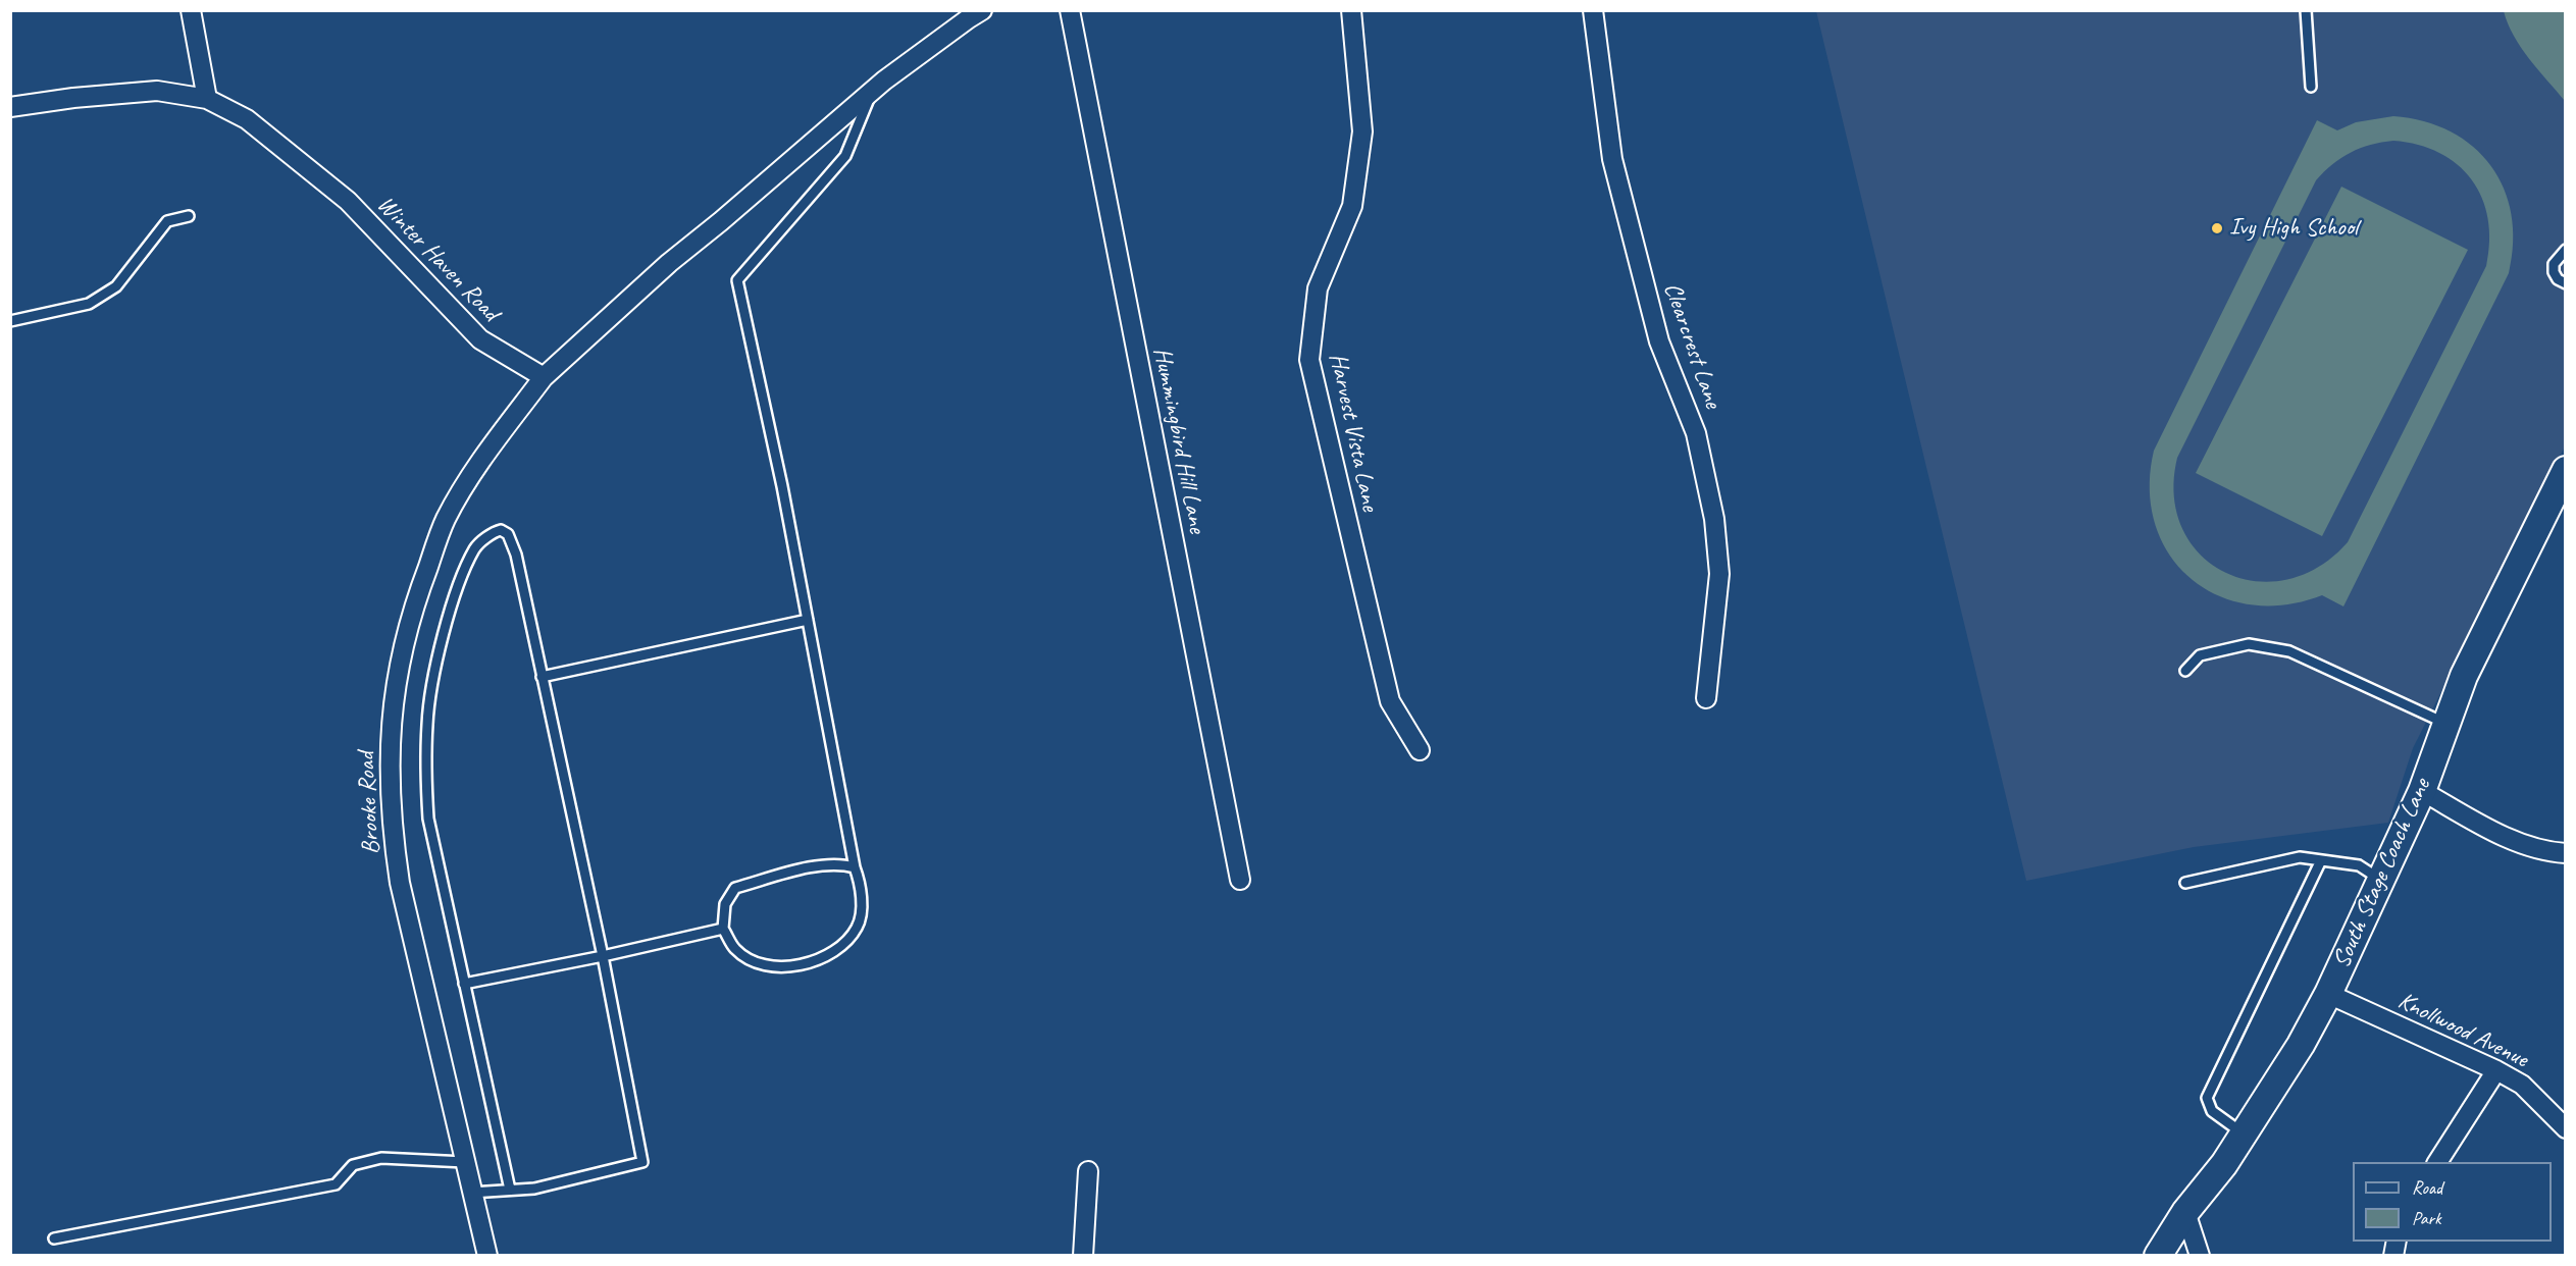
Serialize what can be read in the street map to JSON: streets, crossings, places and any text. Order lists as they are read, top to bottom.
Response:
{
  "streets": {
    "main road": ["South Stage Coach Lane"],
    "street": [
      "Winter Haven Road",
      "Clearcrest Lane",
      "Harvest Vista Lane",
      "Hummingbird Hill Lane",
      "Brooke Road",
      "Knollwood Avenue"
    ]
  },
  "crossings": [
    ["Winter Haven Road", "Brooke Road"],
    ["South Stage Coach Lane", "Knollwood Avenue"]
  ],
  "places": ["Ivy High School"],
  "legend": ["Road", "Park"]
}
